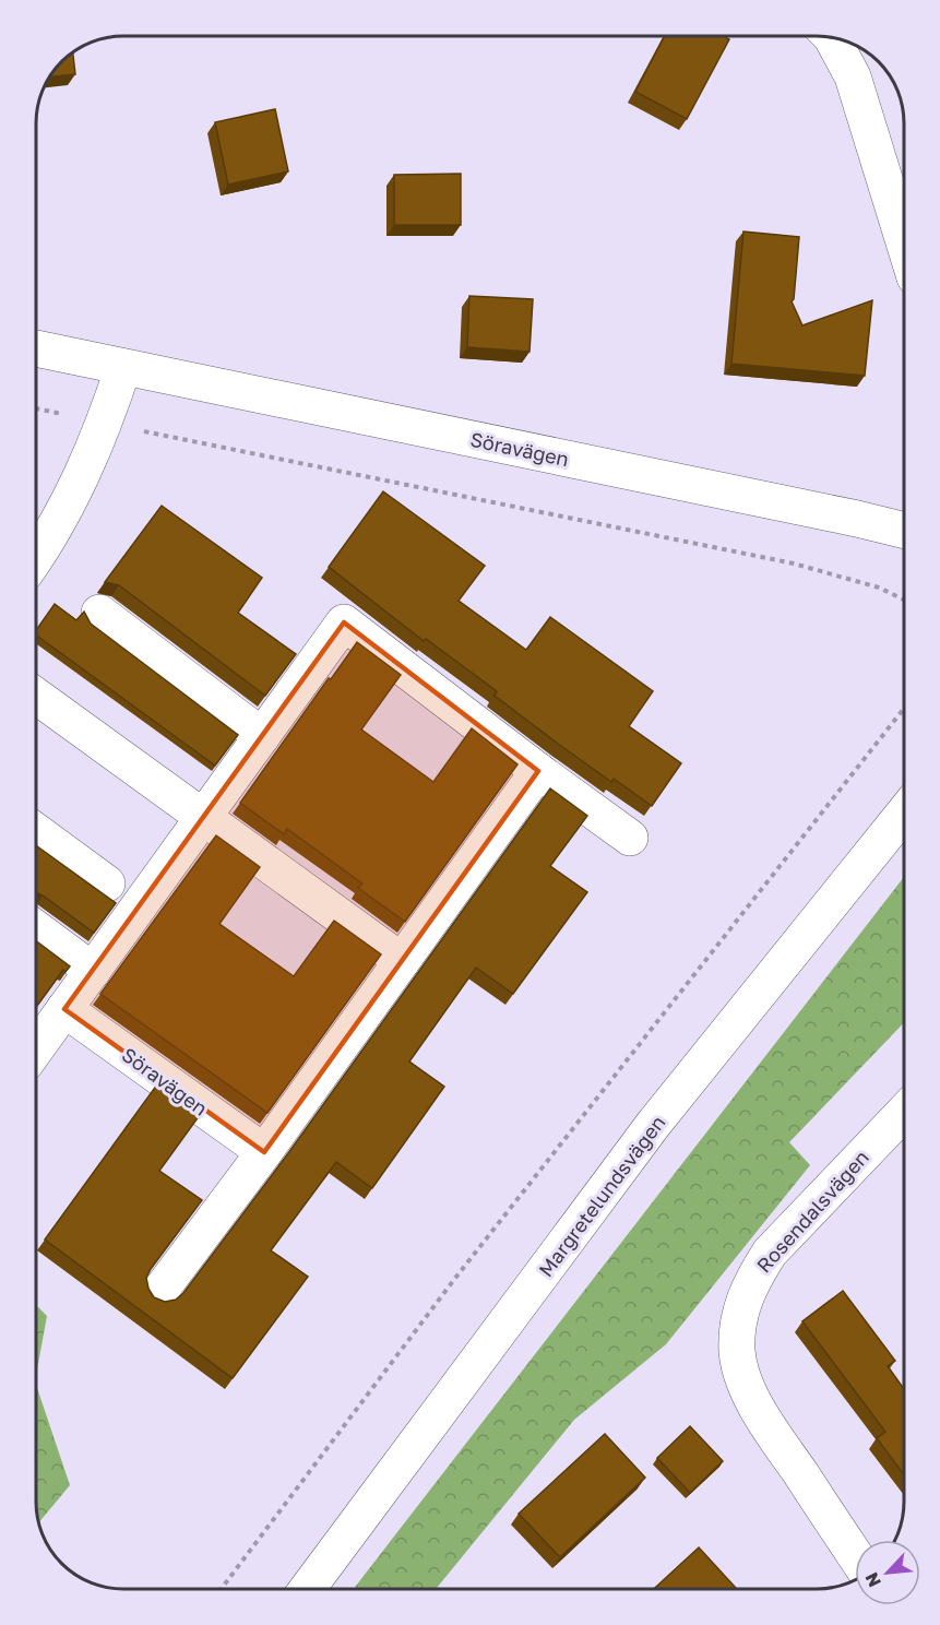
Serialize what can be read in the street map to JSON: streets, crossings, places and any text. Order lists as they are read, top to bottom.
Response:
{
  "streets": {
    "street": ["Söravägen", "Margretelundsvägen", "Rosendalsvägen"]
  },
  "north": "bottom left"
}
